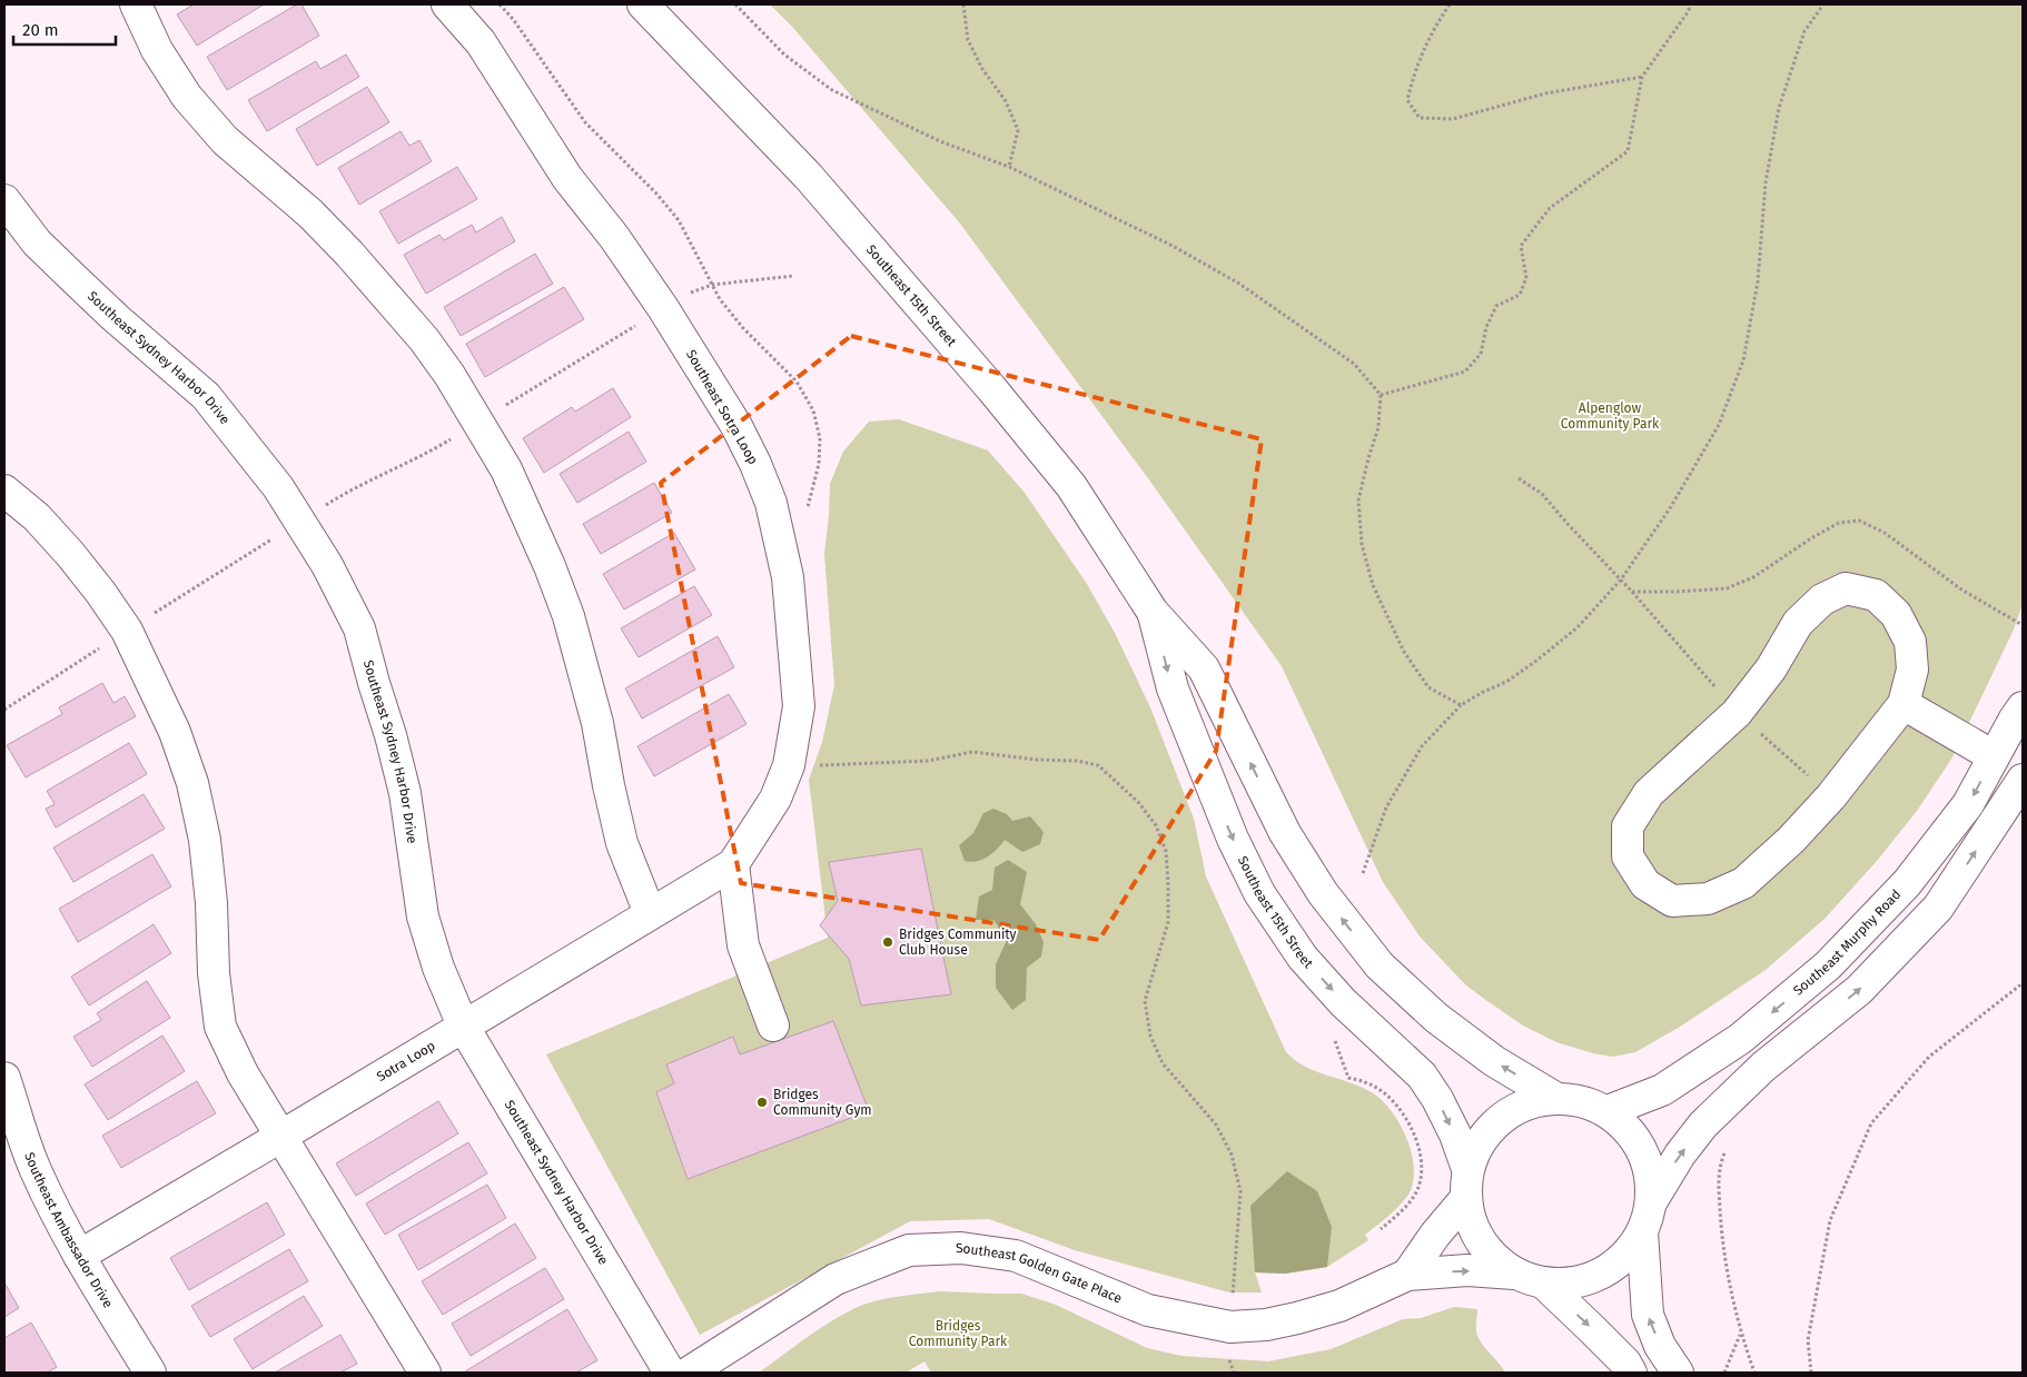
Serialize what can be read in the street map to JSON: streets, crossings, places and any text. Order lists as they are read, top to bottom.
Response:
{
  "streets": {
    "street": [
      "Southeast 15th Street",
      "Southeast Sydney Harbor Drive",
      "Southeast Sotra Loop",
      "Southeast Murphy Road",
      "Sotra Loop",
      "Southeast Ambassador Drive",
      "Southeast Golden Gate Place"
    ]
  },
  "crossings": [
    ["Southeast 15th Street", "Southeast Murphy Road"],
    ["Southeast 15th Street", "Southeast Golden Gate Place"],
    ["Southeast Sydney Harbor Drive", "Sotra Loop"],
    ["Southeast Sotra Loop", "Sotra Loop"],
    ["Southeast Murphy Road", "Southeast Golden Gate Place"],
    ["Sotra Loop", "Southeast Ambassador Drive"]
  ],
  "parks": ["Alpenglow Community Park", "Bridges Community Park"],
  "places": ["Bridges Community Club House", "Bridges Community Gym"],
  "scale_bar": "20 m"
}
